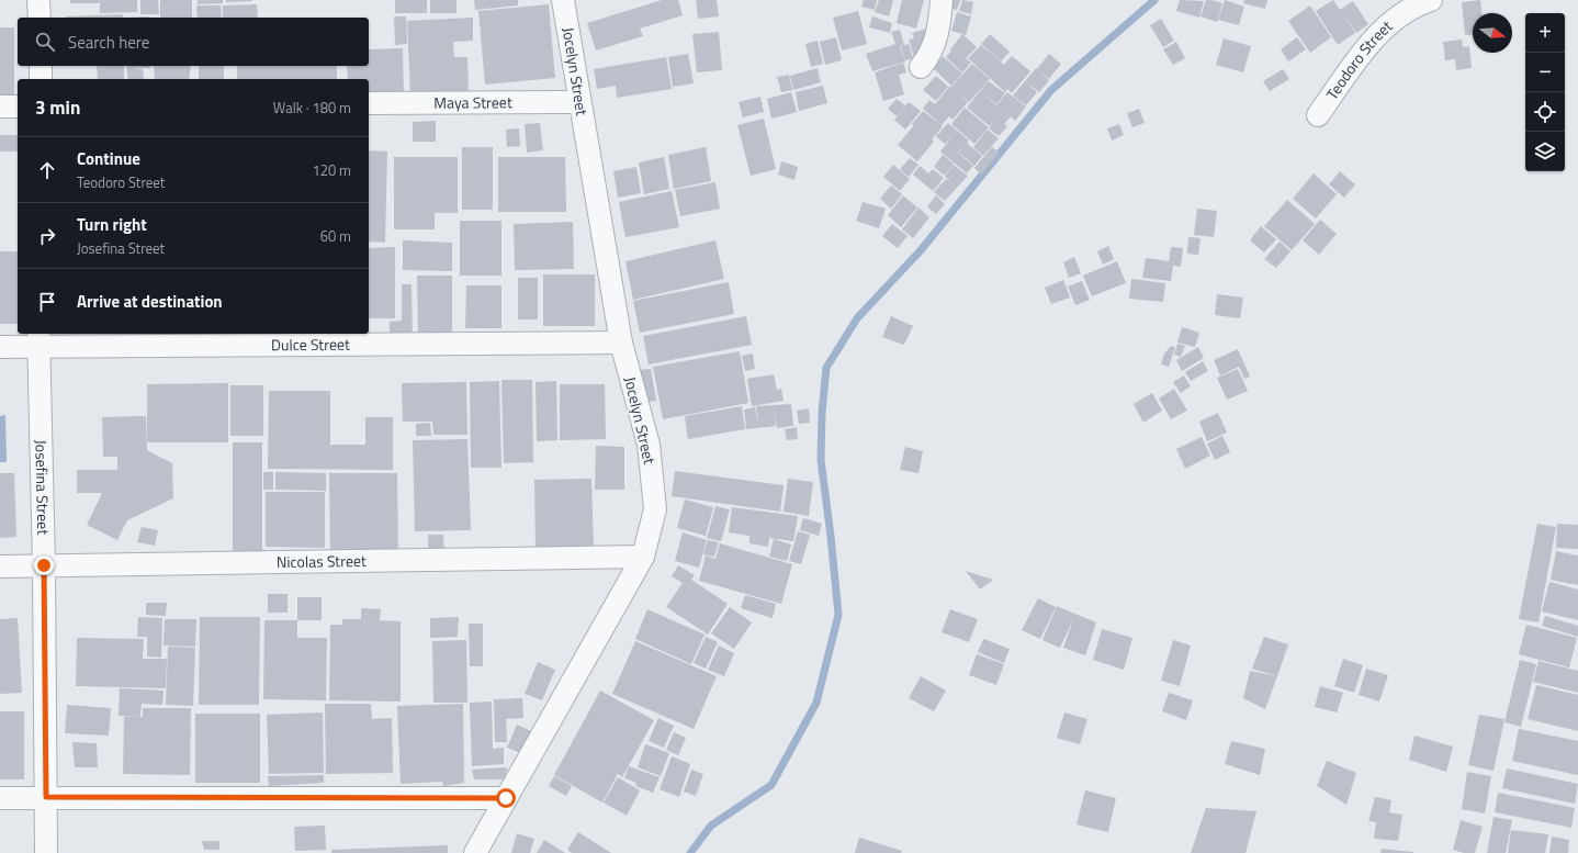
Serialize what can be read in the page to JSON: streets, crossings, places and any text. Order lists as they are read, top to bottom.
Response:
{
  "streets": {
    "street": [
      "Teodoro Street",
      "Jocelyn Street",
      "Maya Street",
      "Dulce Street",
      "Josefina Street",
      "Nicolas Street"
    ]
  },
  "crossings": [
    ["Jocelyn Street", "Maya Street"],
    ["Jocelyn Street", "Dulce Street"],
    ["Jocelyn Street", "Nicolas Street"],
    ["Dulce Street", "Josefina Street"],
    ["Josefina Street", "Nicolas Street"]
  ],
  "north": "right",
  "page": {
    "map_buttons": ["+", "−"],
    "search": "Search here",
    "heading": ["3 min", "Walk · 180 m"],
    "list": [
      ["Continue", "Teodoro Street", "120 m"],
      ["Turn right", "Josefina Street", "60 m"],
      "Arrive at destination"
    ]
  }
}
